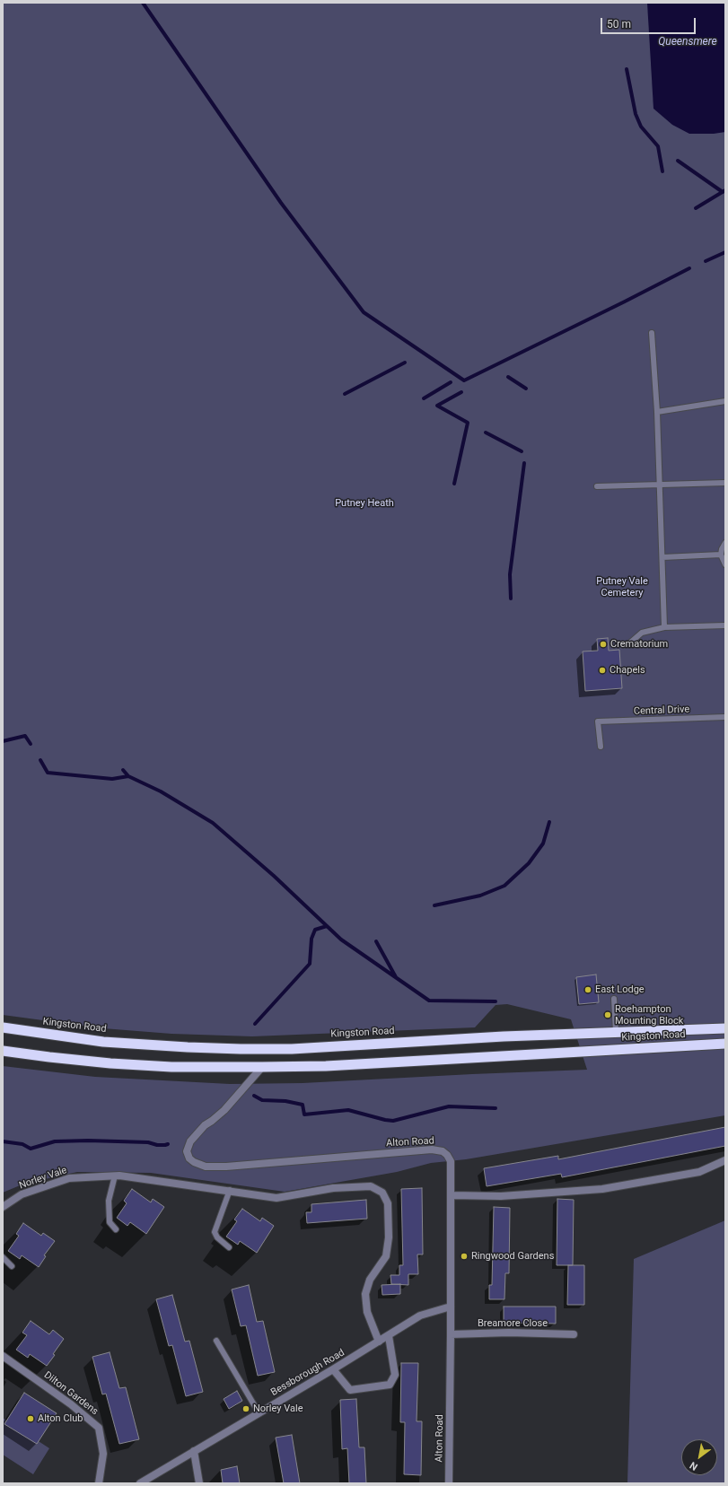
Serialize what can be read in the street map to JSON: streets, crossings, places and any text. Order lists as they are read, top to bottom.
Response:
{
  "streets": {
    "highway": ["Kingston Road"],
    "street": [
      "Alton Road",
      "Norley Vale",
      "Breamore Close",
      "Bessborough Road",
      "Dilton Gardens"
    ],
    "lane": ["Central Drive"]
  },
  "crossings": [
    ["Kingston Road", "Alton Road"],
    ["Alton Road", "Breamore Close"],
    ["Alton Road", "Bessborough Road"],
    ["Norley Vale", "Bessborough Road"]
  ],
  "water": ["Queensmere"],
  "parks": ["Putney Heath", "Putney Vale Cemetery"],
  "places": [
    "Crematorium",
    "Chapels",
    "East Lodge",
    "Roehampton Mounting Block",
    "Ringwood Gardens",
    "Norley Vale",
    "Alton Club"
  ],
  "scale_bar": "50 m",
  "north": "bottom left"
}
